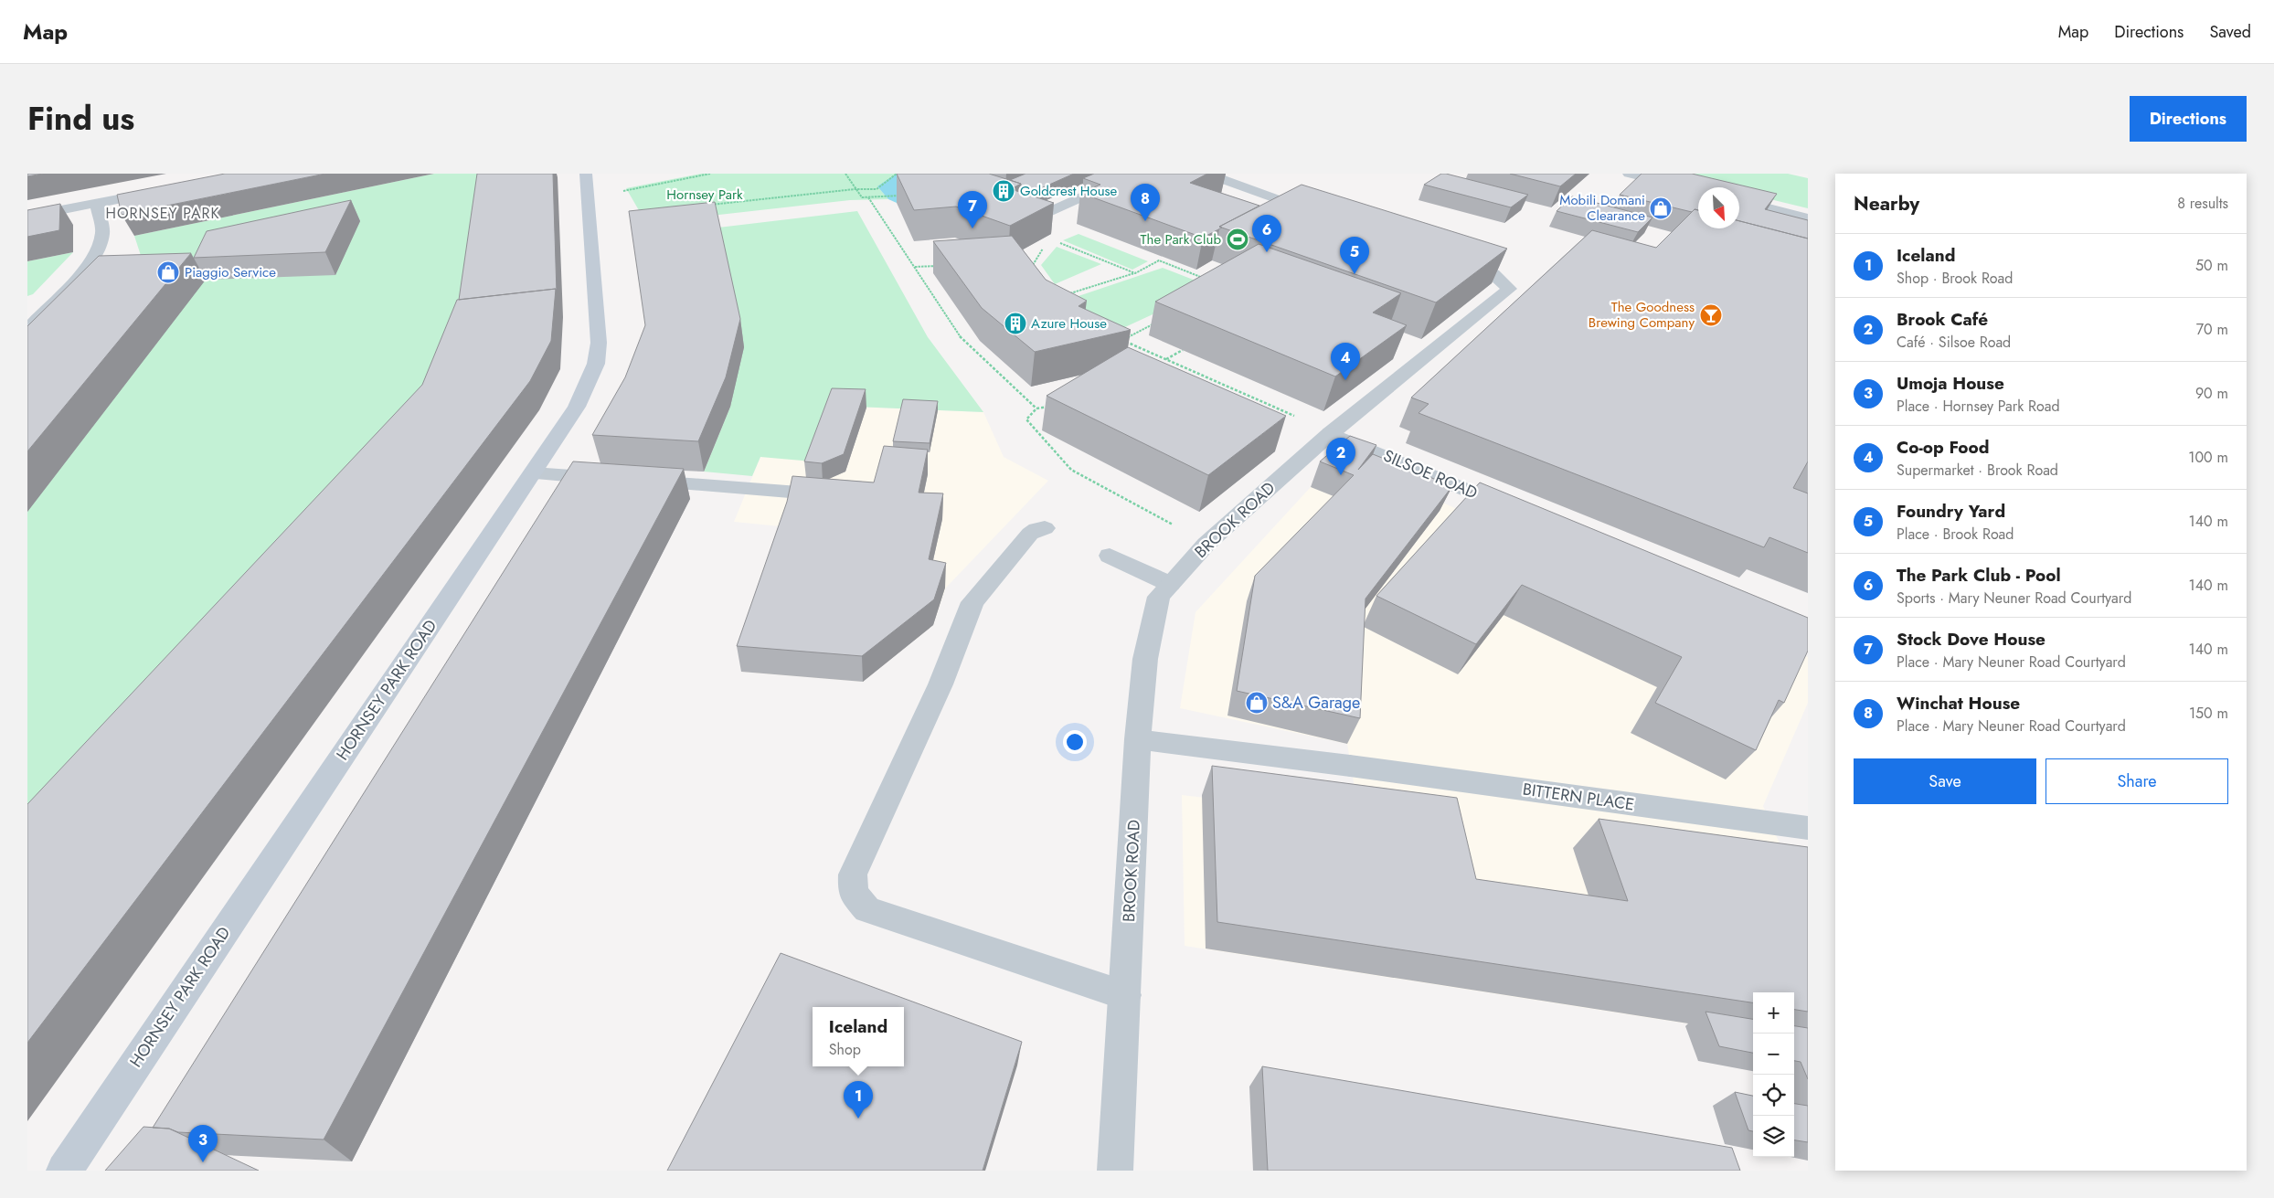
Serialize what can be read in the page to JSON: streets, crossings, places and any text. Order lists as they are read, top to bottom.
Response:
{
  "streets": {
    "main road": ["HORNSEY PARK ROAD"],
    "street": ["SILSOE ROAD", "BROOK ROAD", "BITTERN PLACE"]
  },
  "crossings": [
    ["SILSOE ROAD", "BROOK ROAD"],
    ["BROOK ROAD", "BITTERN PLACE"]
  ],
  "districts": ["HORNSEY PARK"],
  "parks": ["Hornsey Park"],
  "places": {
    "building": ["Goldcrest House", "Azure House"],
    "shop": ["Mobili Domani Clearance", "Piaggio Service", "S&A Garage"],
    "sports": ["The Park Club"],
    "bar": ["The Goodness Brewing Company"]
  },
  "north": "bottom right",
  "page": {
    "header": "Map",
    "nav": ["Map", "Directions", "Saved"],
    "title": "Find us",
    "buttons": [
      "Directions",
      ["Save", "Share"]
    ],
    "heading": ["Nearby", "8 results"],
    "pins": [
      "8",
      "7",
      "6",
      "5",
      "4",
      "2",
      "1",
      "3"
    ],
    "list": [
      {
        "mark": "1",
        "name": "Iceland",
        "note": "Shop · Brook Road",
        "value": "50 m"
      },
      {
        "mark": "2",
        "name": "Brook Café",
        "note": "Café · Silsoe Road",
        "value": "70 m"
      },
      {
        "mark": "3",
        "name": "Umoja House",
        "note": "Place · Hornsey Park Road",
        "value": "90 m"
      },
      {
        "mark": "4",
        "name": "Co-op Food",
        "note": "Supermarket · Brook Road",
        "value": "100 m"
      },
      {
        "mark": "5",
        "name": "Foundry Yard",
        "note": "Place · Brook Road",
        "value": "140 m"
      },
      {
        "mark": "6",
        "name": "The Park Club - Pool",
        "note": "Sports · Mary Neuner Road Courtyard",
        "value": "140 m"
      },
      {
        "mark": "7",
        "name": "Stock Dove House",
        "note": "Place · Mary Neuner Road Courtyard",
        "value": "140 m"
      },
      {
        "mark": "8",
        "name": "Winchat House",
        "note": "Place · Mary Neuner Road Courtyard",
        "value": "150 m"
      }
    ],
    "map_buttons": ["+", "−"],
    "popup": ["Iceland", "Shop"]
  }
}
